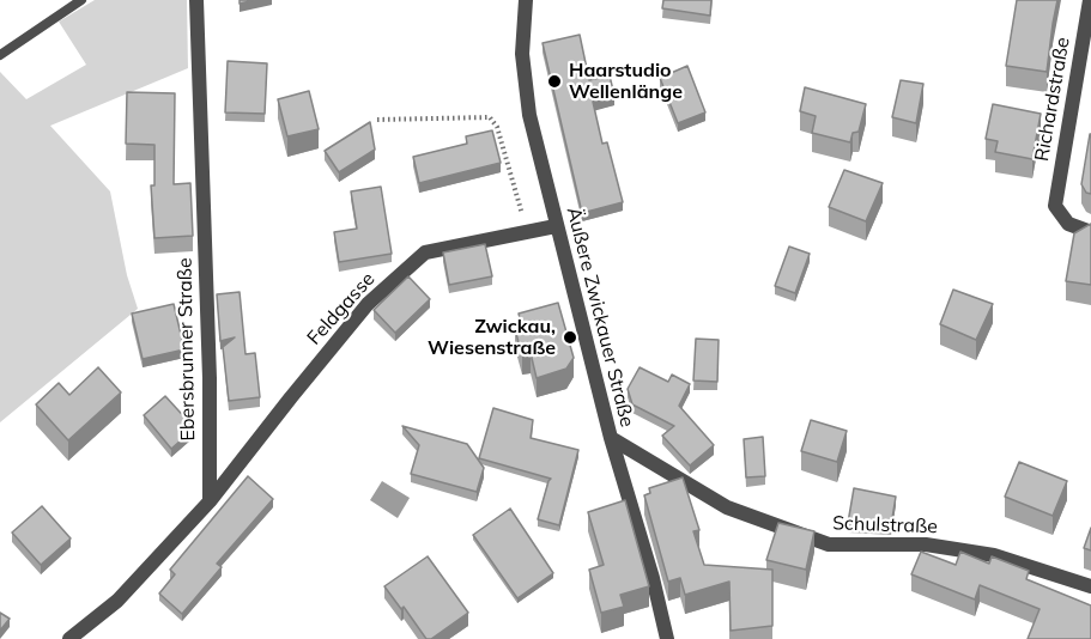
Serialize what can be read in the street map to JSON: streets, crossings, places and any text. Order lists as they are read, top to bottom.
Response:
{
  "streets": {
    "street": [
      "Richardstraße",
      "Feldgasse",
      "Äußere Zwickauer Straße",
      "Ebersbrunner Straße",
      "Schulstraße"
    ]
  },
  "crossings": [
    ["Feldgasse", "Äußere Zwickauer Straße"],
    ["Feldgasse", "Ebersbrunner Straße"],
    ["Äußere Zwickauer Straße", "Schulstraße"]
  ],
  "places": ["Haarstudio Wellenlänge", "Zwickau, Wiesenstraße"]
}
